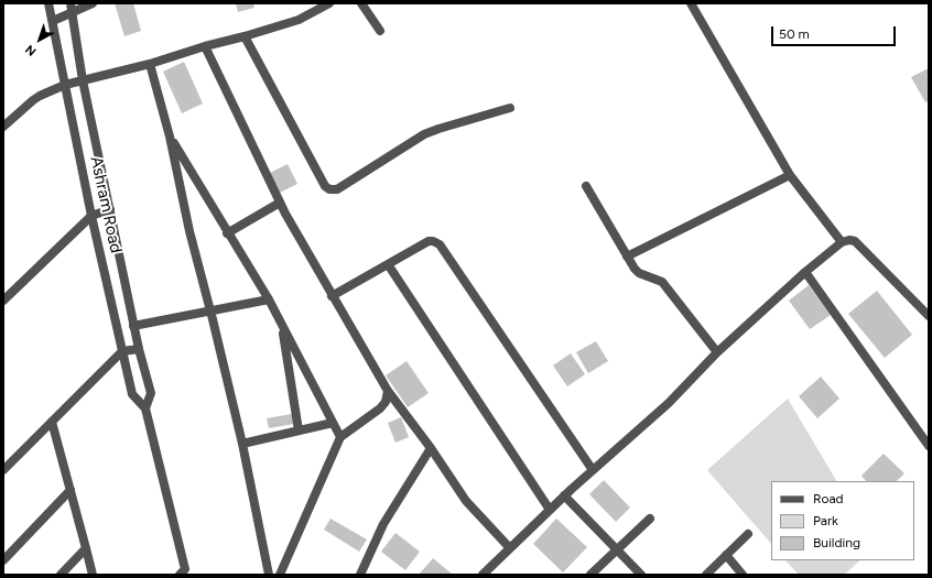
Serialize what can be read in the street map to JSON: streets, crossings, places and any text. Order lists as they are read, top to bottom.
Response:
{
  "streets": {
    "street": ["Ashram Road"]
  },
  "legend": ["Road", "Park", "Building"],
  "scale_bar": "50 m",
  "north": "bottom left"
}
